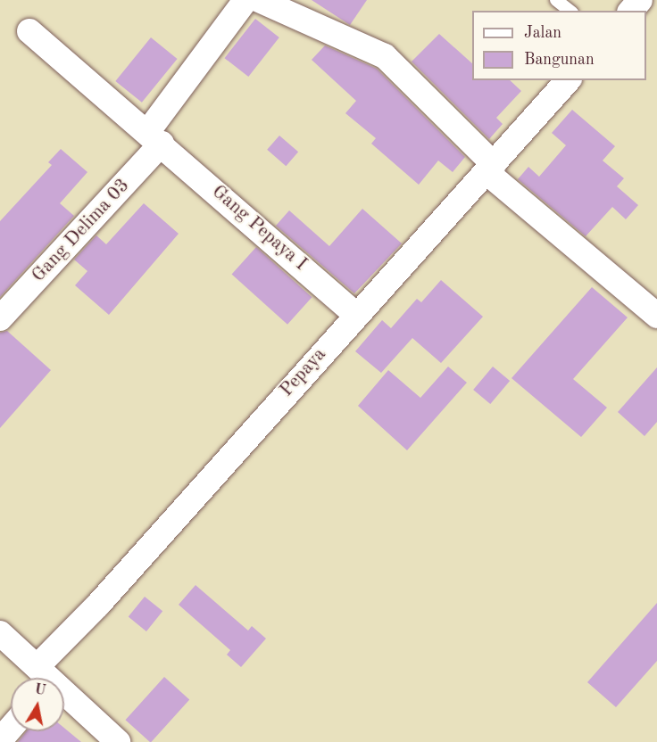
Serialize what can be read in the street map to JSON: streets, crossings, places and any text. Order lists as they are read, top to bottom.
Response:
{
  "streets": {
    "street": ["Gang Pepaya I", "Gang Delima 03", "Pepaya"]
  },
  "crossings": [
    ["Gang Pepaya I", "Gang Delima 03"],
    ["Gang Pepaya I", "Pepaya"]
  ],
  "legend": ["Jalan", "Bangunan"],
  "north": "top"
}
